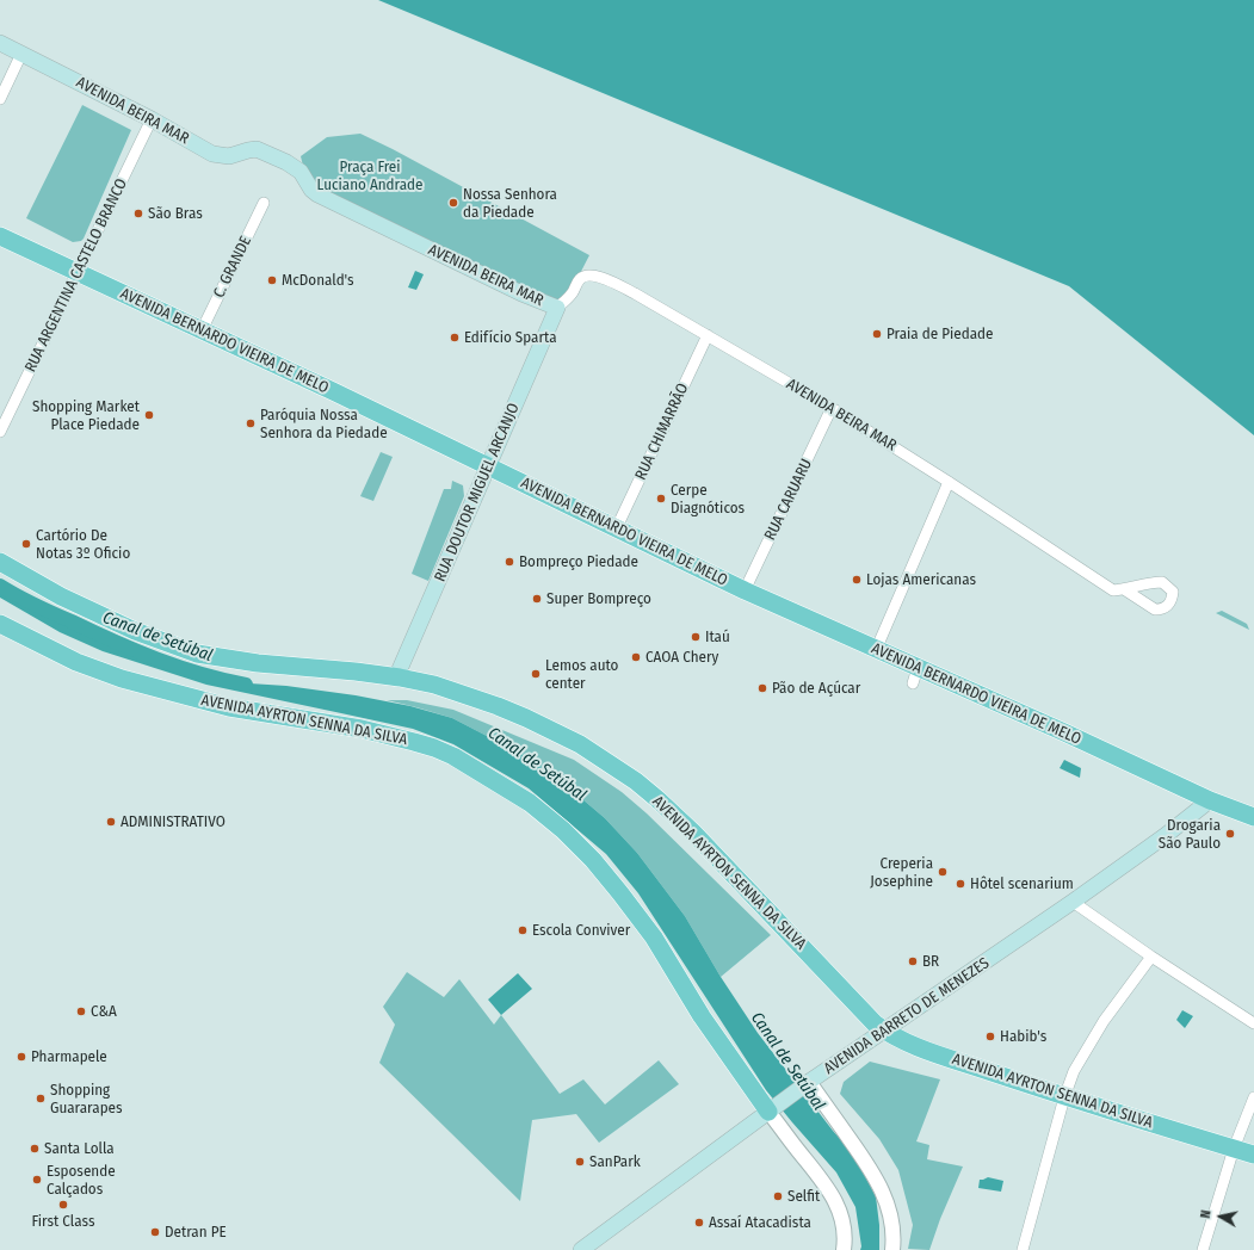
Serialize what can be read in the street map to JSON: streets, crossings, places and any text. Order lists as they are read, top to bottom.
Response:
{
  "streets": {
    "main road": [
      "AVENIDA BEIRA MAR",
      "AVENIDA BERNARDO VIEIRA DE MELO",
      "RUA DOUTOR MIGUEL ARCANJO",
      "AVENIDA AYRTON SENNA DA SILVA",
      "AVENIDA BARRETO DE MENEZES"
    ],
    "street": [
      "C. GRANDE",
      "RUA ARGENTINA CASTELO BRANCO",
      "RUA CHIMARRÃO",
      "RUA CARUARU"
    ]
  },
  "crossings": [
    ["AVENIDA BEIRA MAR", "RUA ARGENTINA CASTELO BRANCO"],
    ["AVENIDA BEIRA MAR", "RUA CHIMARRÃO"],
    ["AVENIDA BEIRA MAR", "RUA DOUTOR MIGUEL ARCANJO"],
    ["AVENIDA BEIRA MAR", "RUA CARUARU"],
    ["C. GRANDE", "AVENIDA BERNARDO VIEIRA DE MELO"],
    ["RUA ARGENTINA CASTELO BRANCO", "AVENIDA BERNARDO VIEIRA DE MELO"],
    ["AVENIDA BERNARDO VIEIRA DE MELO", "RUA CHIMARRÃO"],
    ["AVENIDA BERNARDO VIEIRA DE MELO", "RUA DOUTOR MIGUEL ARCANJO"],
    ["AVENIDA BERNARDO VIEIRA DE MELO", "RUA CARUARU"],
    ["AVENIDA BERNARDO VIEIRA DE MELO", "AVENIDA BARRETO DE MENEZES"],
    ["RUA DOUTOR MIGUEL ARCANJO", "AVENIDA AYRTON SENNA DA SILVA"],
    ["AVENIDA AYRTON SENNA DA SILVA", "AVENIDA BARRETO DE MENEZES"]
  ],
  "water": ["Canal de Setúbal"],
  "parks": ["Praça Frei Luciano Andrade"],
  "places": [
    "Nossa Senhora da Piedade",
    "São Bras",
    "McDonald's",
    "Praia de Piedade",
    "Edifício Sparta",
    "Shopping Market Place Piedade",
    "Paróquia Nossa Senhora da Piedade",
    "Cerpe Diagnóticos",
    "Cartório De Notas 3º Oficio",
    "Bompreço Piedade",
    "Lojas Americanas",
    "Super Bompreço",
    "Itaú",
    "CAOA Chery",
    "Lemos auto center",
    "Pão de Açúcar",
    "ADMINISTRATIVO",
    "Drogaria São Paulo",
    "Creperia Josephine",
    "Hôtel scenarium",
    "Escola Conviver",
    "BR",
    "C&A",
    "Habib's",
    "Pharmapele",
    "Shopping Guararapes",
    "Santa Lolla",
    "SanPark",
    "Esposende Calçados",
    "Selfit",
    "First Class",
    "Assaí Atacadista",
    "Detran PE"
  ],
  "north": "left"
}
